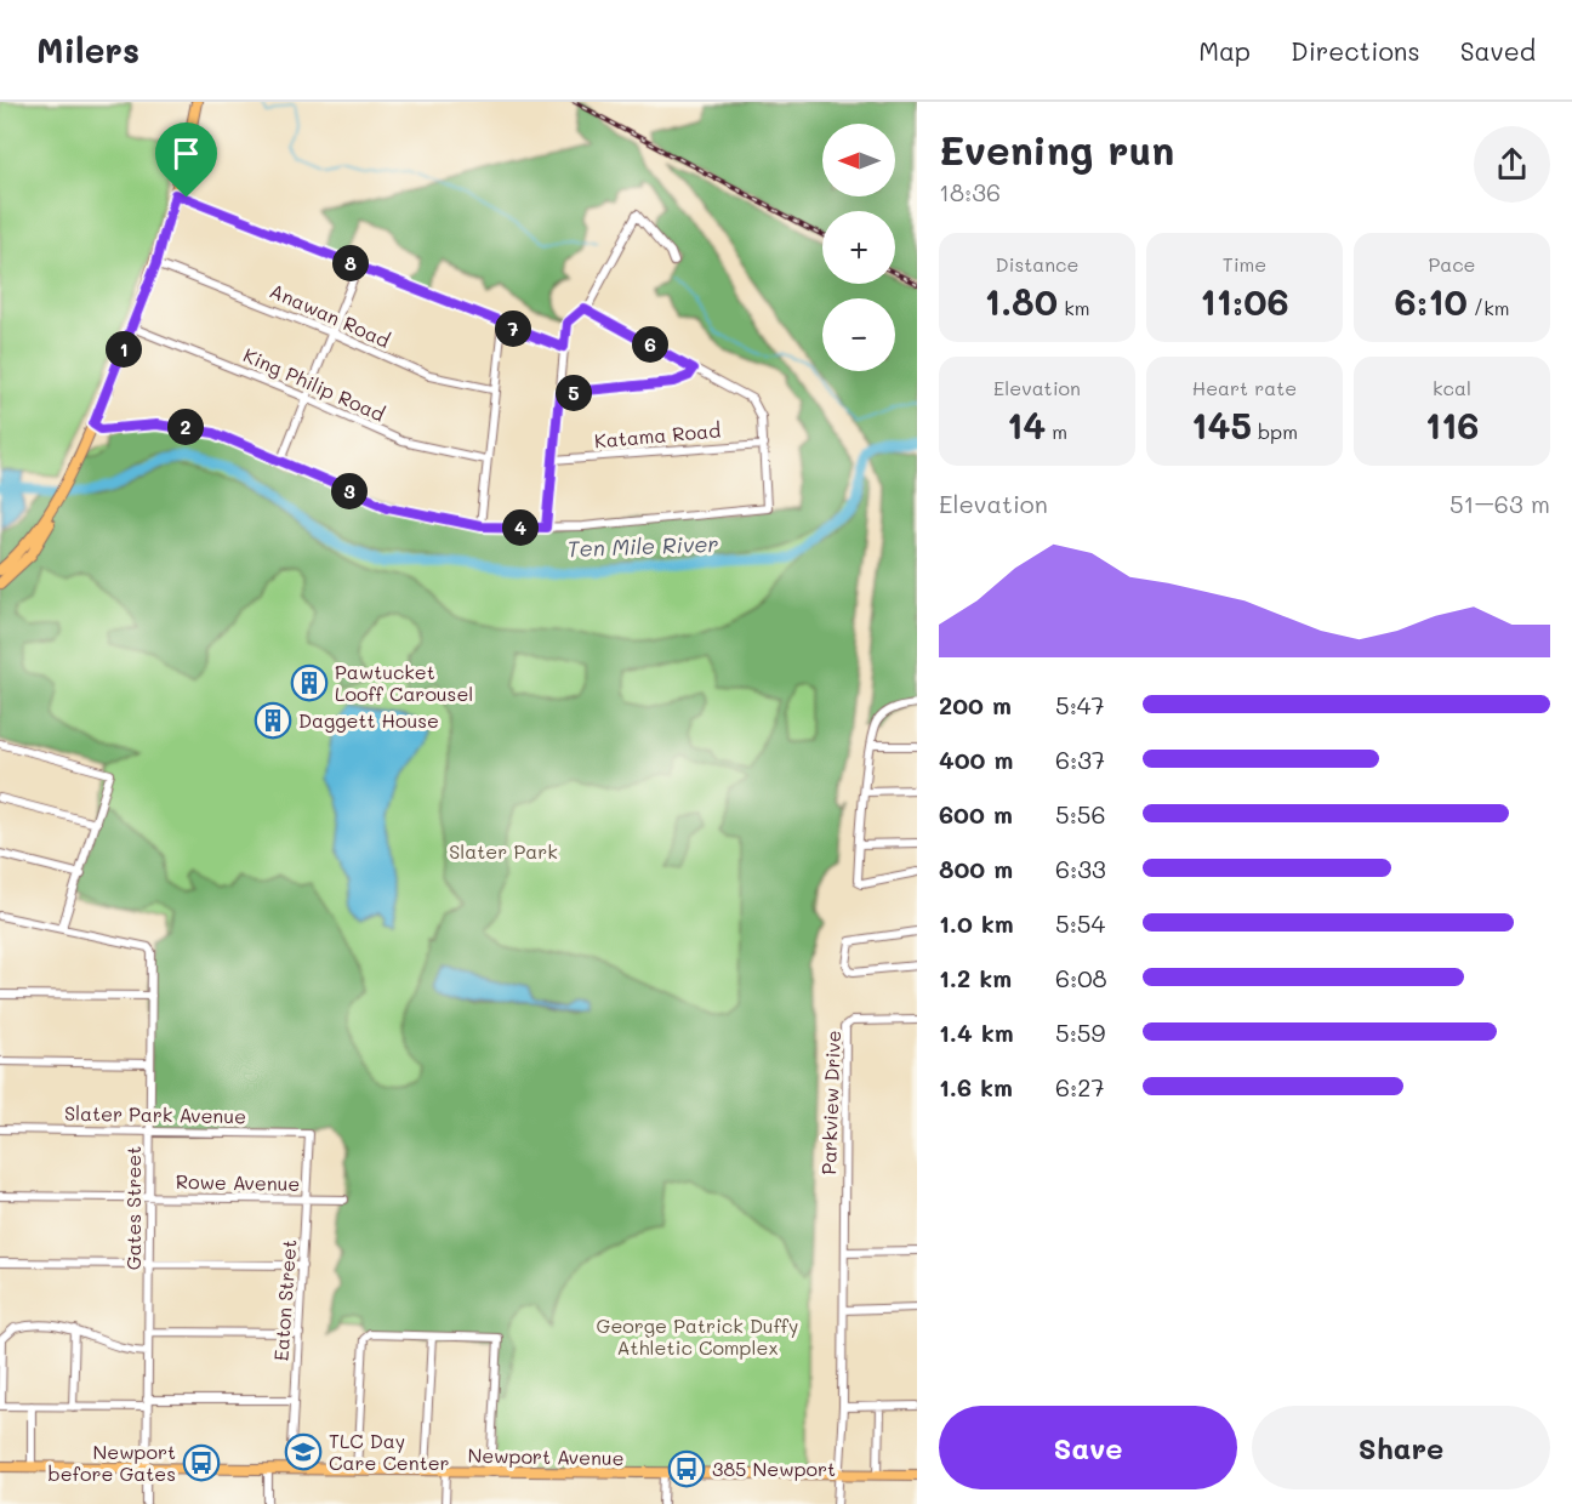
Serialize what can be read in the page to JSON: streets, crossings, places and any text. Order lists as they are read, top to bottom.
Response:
{
  "streets": {
    "main road": ["Newport Avenue"],
    "street": [
      "Anawan Road",
      "King Philip Road",
      "Katama Road",
      "Parkview Drive",
      "Slater Park Avenue",
      "Rowe Avenue",
      "Gates Street",
      "Eaton Street"
    ]
  },
  "crossings": [
    ["Parkview Drive", "Newport Avenue"],
    ["Slater Park Avenue", "Gates Street"],
    ["Slater Park Avenue", "Eaton Street"],
    ["Rowe Avenue", "Gates Street"],
    ["Rowe Avenue", "Eaton Street"],
    ["Gates Street", "Newport Avenue"],
    ["Eaton Street", "Newport Avenue"]
  ],
  "water": ["Ten Mile River"],
  "parks": ["Slater Park", "George Patrick Duffy Athletic Complex"],
  "places": {
    "building": ["Pawtucket Looff Carousel", "Daggett House"],
    "school or university": ["TLC Day Care Center"],
    "bus stop": ["Newport before Gates", "385 Newport"]
  },
  "north": "left",
  "page": {
    "header": "Milers",
    "nav": ["Map", "Directions", "Saved"],
    "heading": ["Evening run", "18:36"],
    "map_buttons": ["+", "−"],
    "stats": [
      ["Distance", "1.80 km"],
      ["Time", "11:06"],
      ["Pace", "6:10 /km"],
      ["Elevation", "14 m"],
      ["Heart rate", "145 bpm"],
      ["kcal", "116"]
    ],
    "pins": [
      "8",
      "7",
      "6",
      "1",
      "5",
      "2",
      "3",
      "4"
    ],
    "chart": ["Elevation", "51–63 m"],
    "list": [
      {
        "name": "200 m",
        "note": "5:47"
      },
      {
        "name": "400 m",
        "note": "6:37"
      },
      {
        "name": "600 m",
        "note": "5:56"
      },
      {
        "name": "800 m",
        "note": "6:33"
      },
      {
        "name": "1.0 km",
        "note": "5:54"
      },
      {
        "name": "1.2 km",
        "note": "6:08"
      },
      {
        "name": "1.4 km",
        "note": "5:59"
      },
      {
        "name": "1.6 km",
        "note": "6:27"
      }
    ],
    "buttons": ["Save", "Share"]
  }
}
